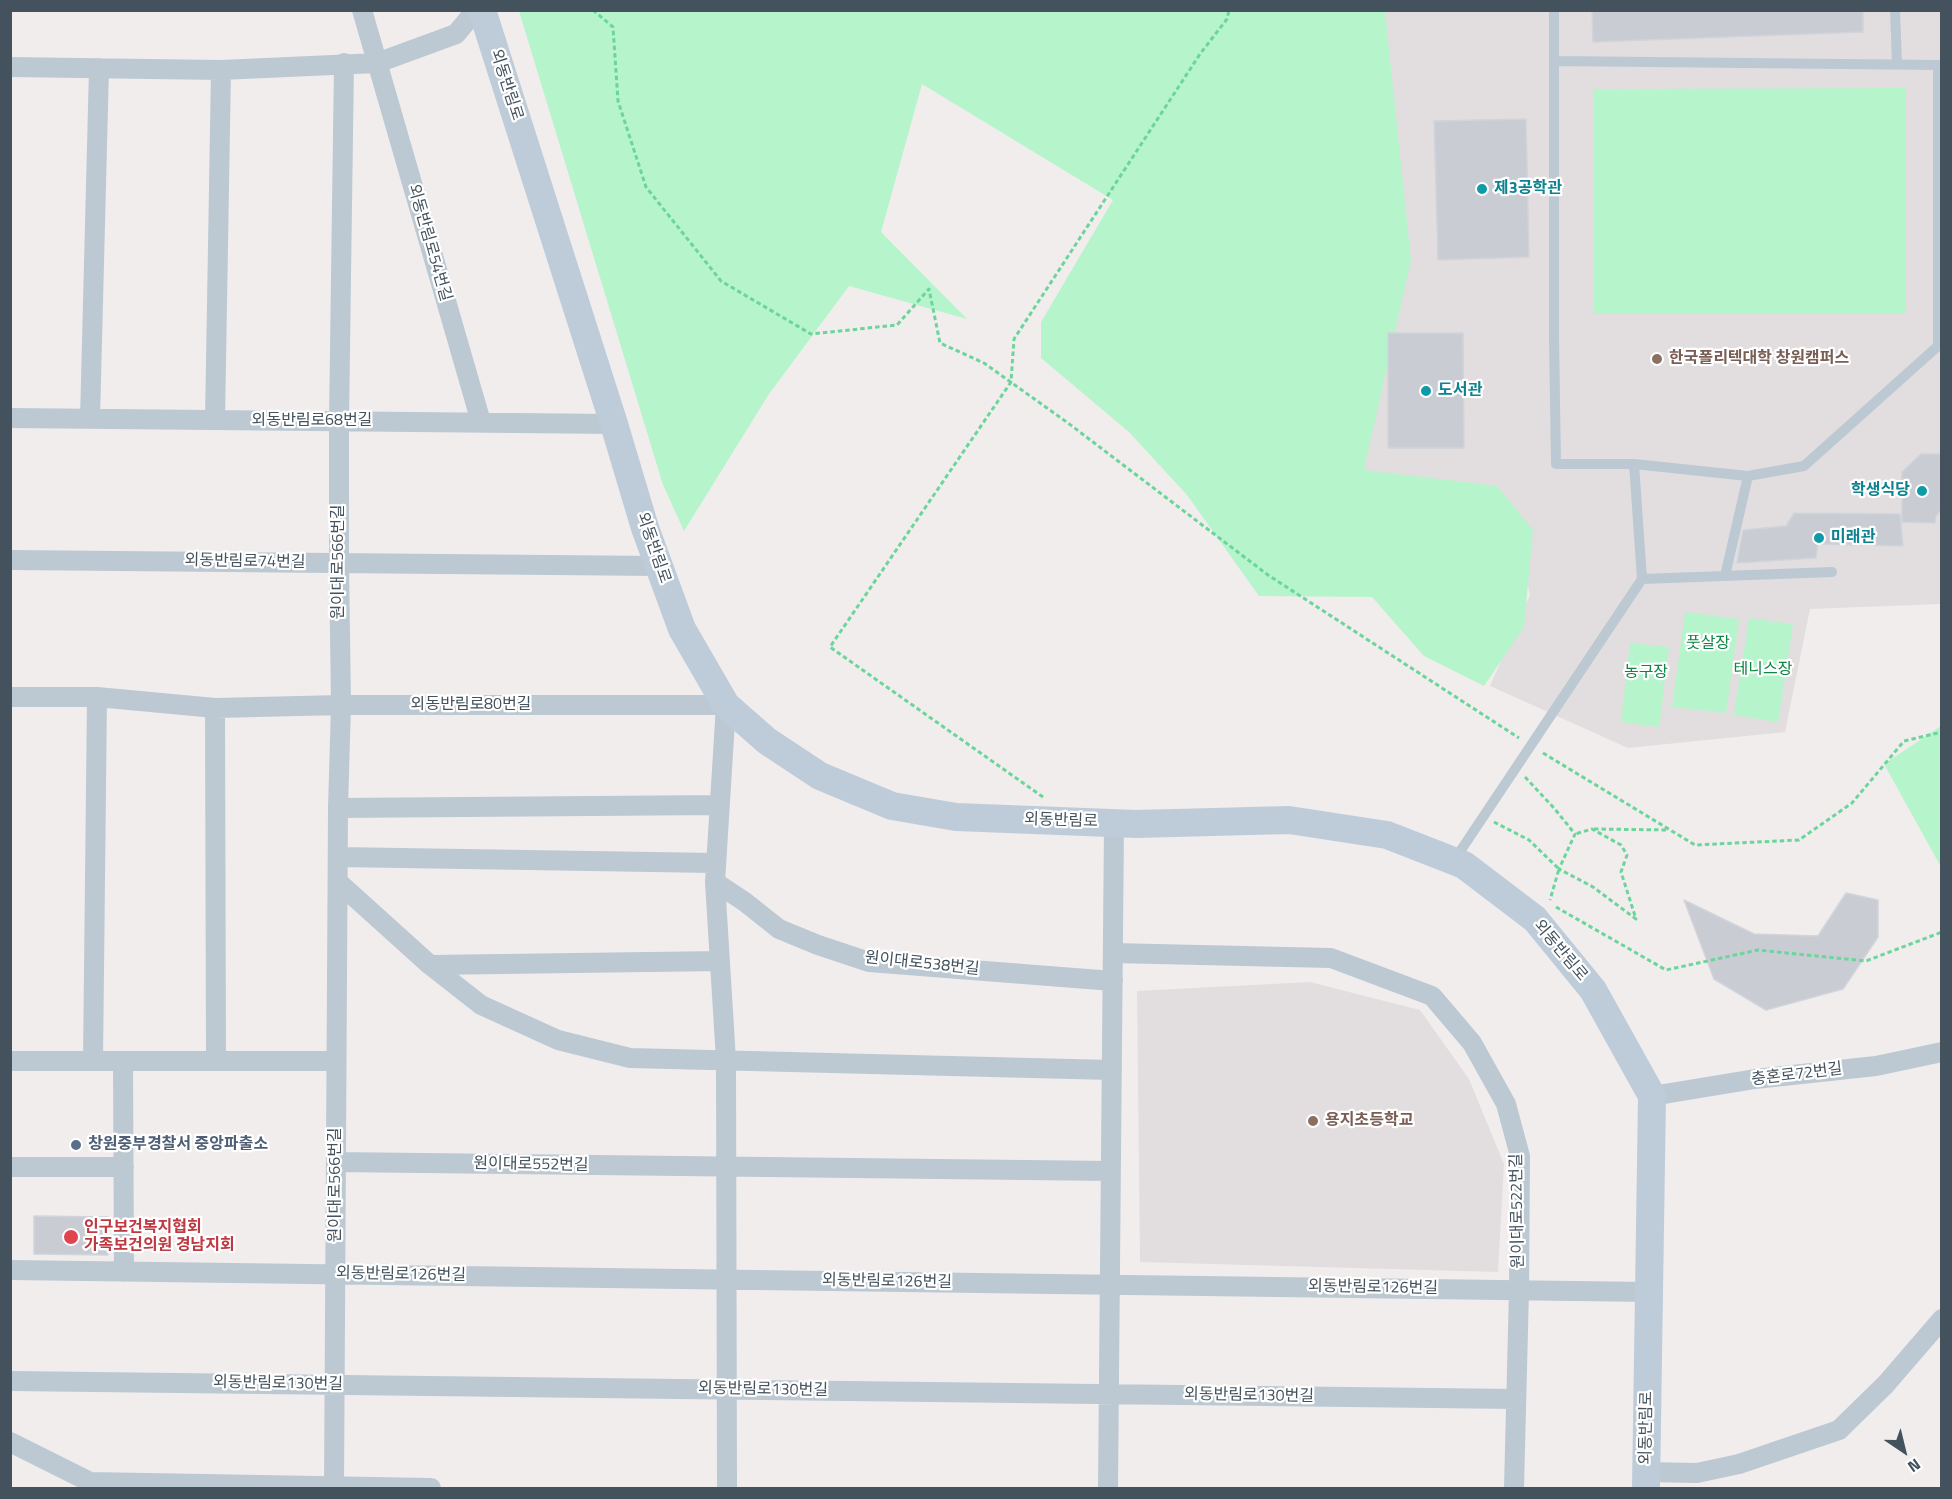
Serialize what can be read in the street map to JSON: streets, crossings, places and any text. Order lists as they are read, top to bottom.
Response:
{
  "streets": {
    "main road": ["외동반림로"],
    "street": [
      "외동반림로54번길",
      "외동반림로68번길",
      "외동반림로74번길",
      "원이대로566번길",
      "외동반림로80번길",
      "원이대로538번길",
      "충혼로72번길",
      "원이대로552번길",
      "원이대로522번길",
      "외동반림로126번길",
      "외동반림로130번길"
    ]
  },
  "crossings": [
    ["외동반림로", "외동반림로68번길"],
    ["외동반림로", "외동반림로74번길"],
    ["외동반림로", "외동반림로80번길"],
    ["외동반림로", "충혼로72번길"],
    ["외동반림로", "외동반림로126번길"],
    ["외동반림로54번길", "외동반림로68번길"],
    ["외동반림로68번길", "원이대로566번길"],
    ["외동반림로74번길", "원이대로566번길"],
    ["원이대로566번길", "외동반림로80번길"],
    ["원이대로566번길", "원이대로552번길"],
    ["원이대로566번길", "외동반림로126번길"],
    ["원이대로566번길", "외동반림로130번길"],
    ["원이대로522번길", "외동반림로126번길"],
    ["원이대로522번길", "외동반림로130번길"]
  ],
  "parks": ["풋살장", "테니스장", "농구장"],
  "places": [
    "제3공학관",
    "한국폴리텍대학 창원캠퍼스",
    "도서관",
    "학생식당",
    "미래관",
    "용지초등학교",
    "창원중부경찰서 중앙파출소",
    "인구보건복지협회 가족보건의원 경남지회"
  ],
  "north": "bottom right"
}
